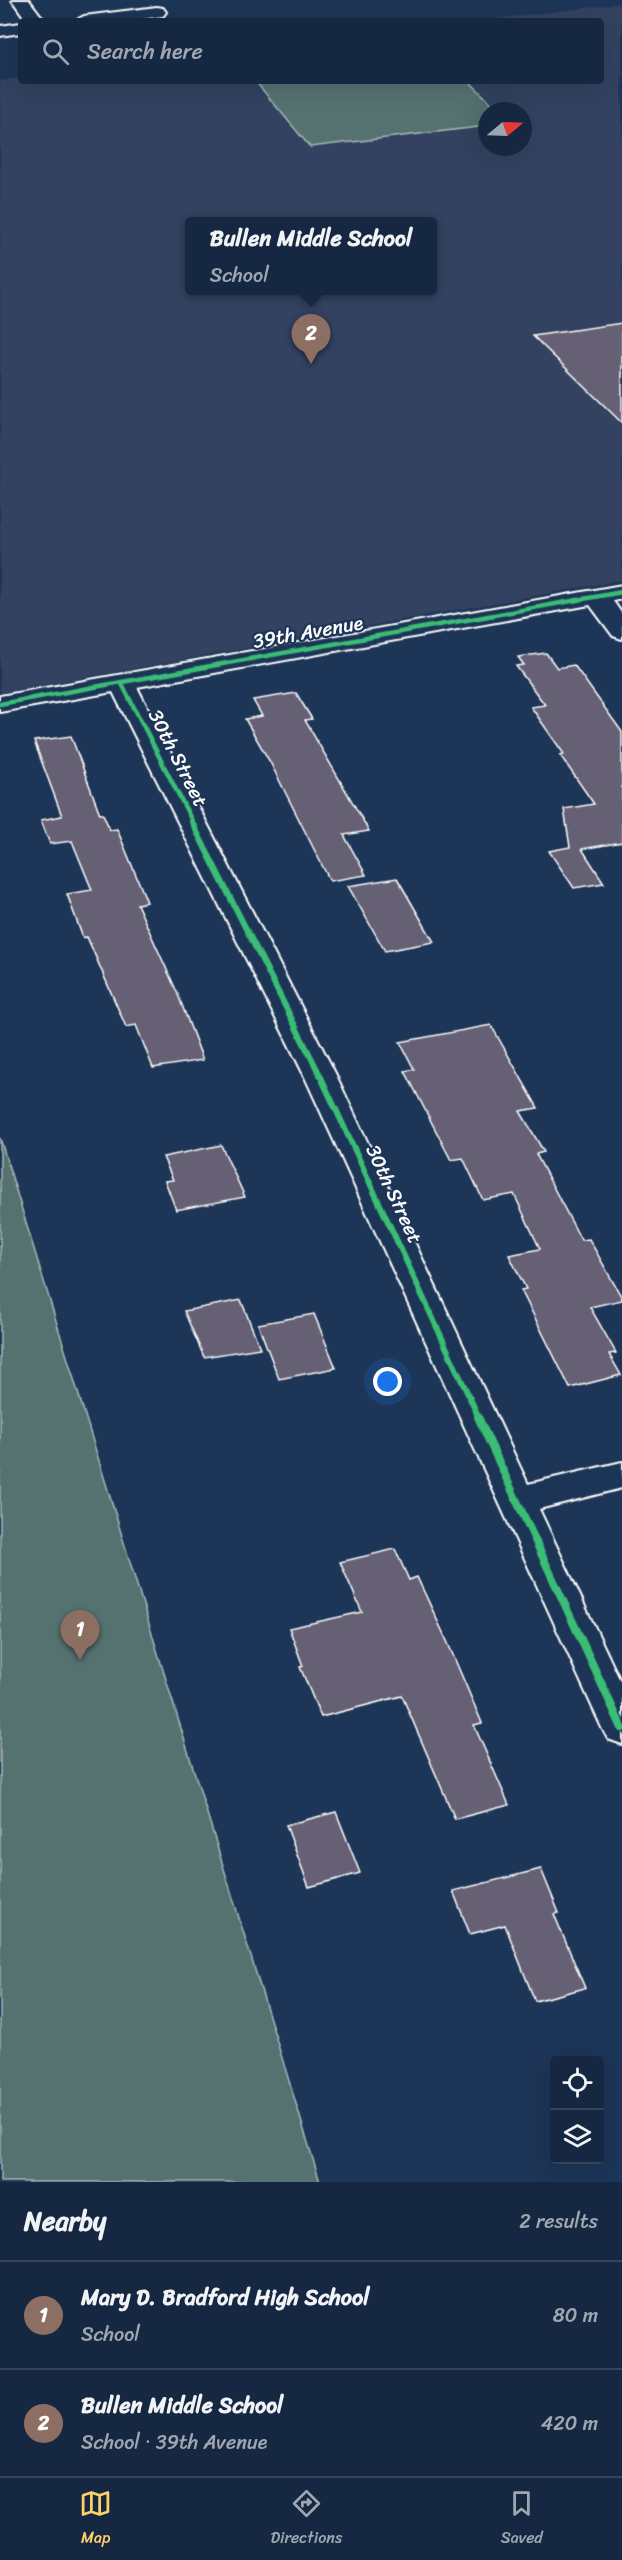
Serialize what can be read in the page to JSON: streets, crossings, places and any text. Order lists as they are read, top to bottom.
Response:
{
  "streets": {
    "street": ["39th Avenue", "30th Street"]
  },
  "crossings": [
    ["39th Avenue", "30th Street"]
  ],
  "north": "right",
  "page": {
    "search": "Search here",
    "popup": ["Bullen Middle School", "School"],
    "pins": ["2", "1"],
    "heading": ["Nearby", "2 results"],
    "list": [
      {
        "mark": "1",
        "name": "Mary D. Bradford High School",
        "note": "School",
        "value": "80 m"
      },
      {
        "mark": "2",
        "name": "Bullen Middle School",
        "note": "School · 39th Avenue",
        "value": "420 m"
      }
    ],
    "nav": ["Map", "Directions", "Saved"]
  }
}
